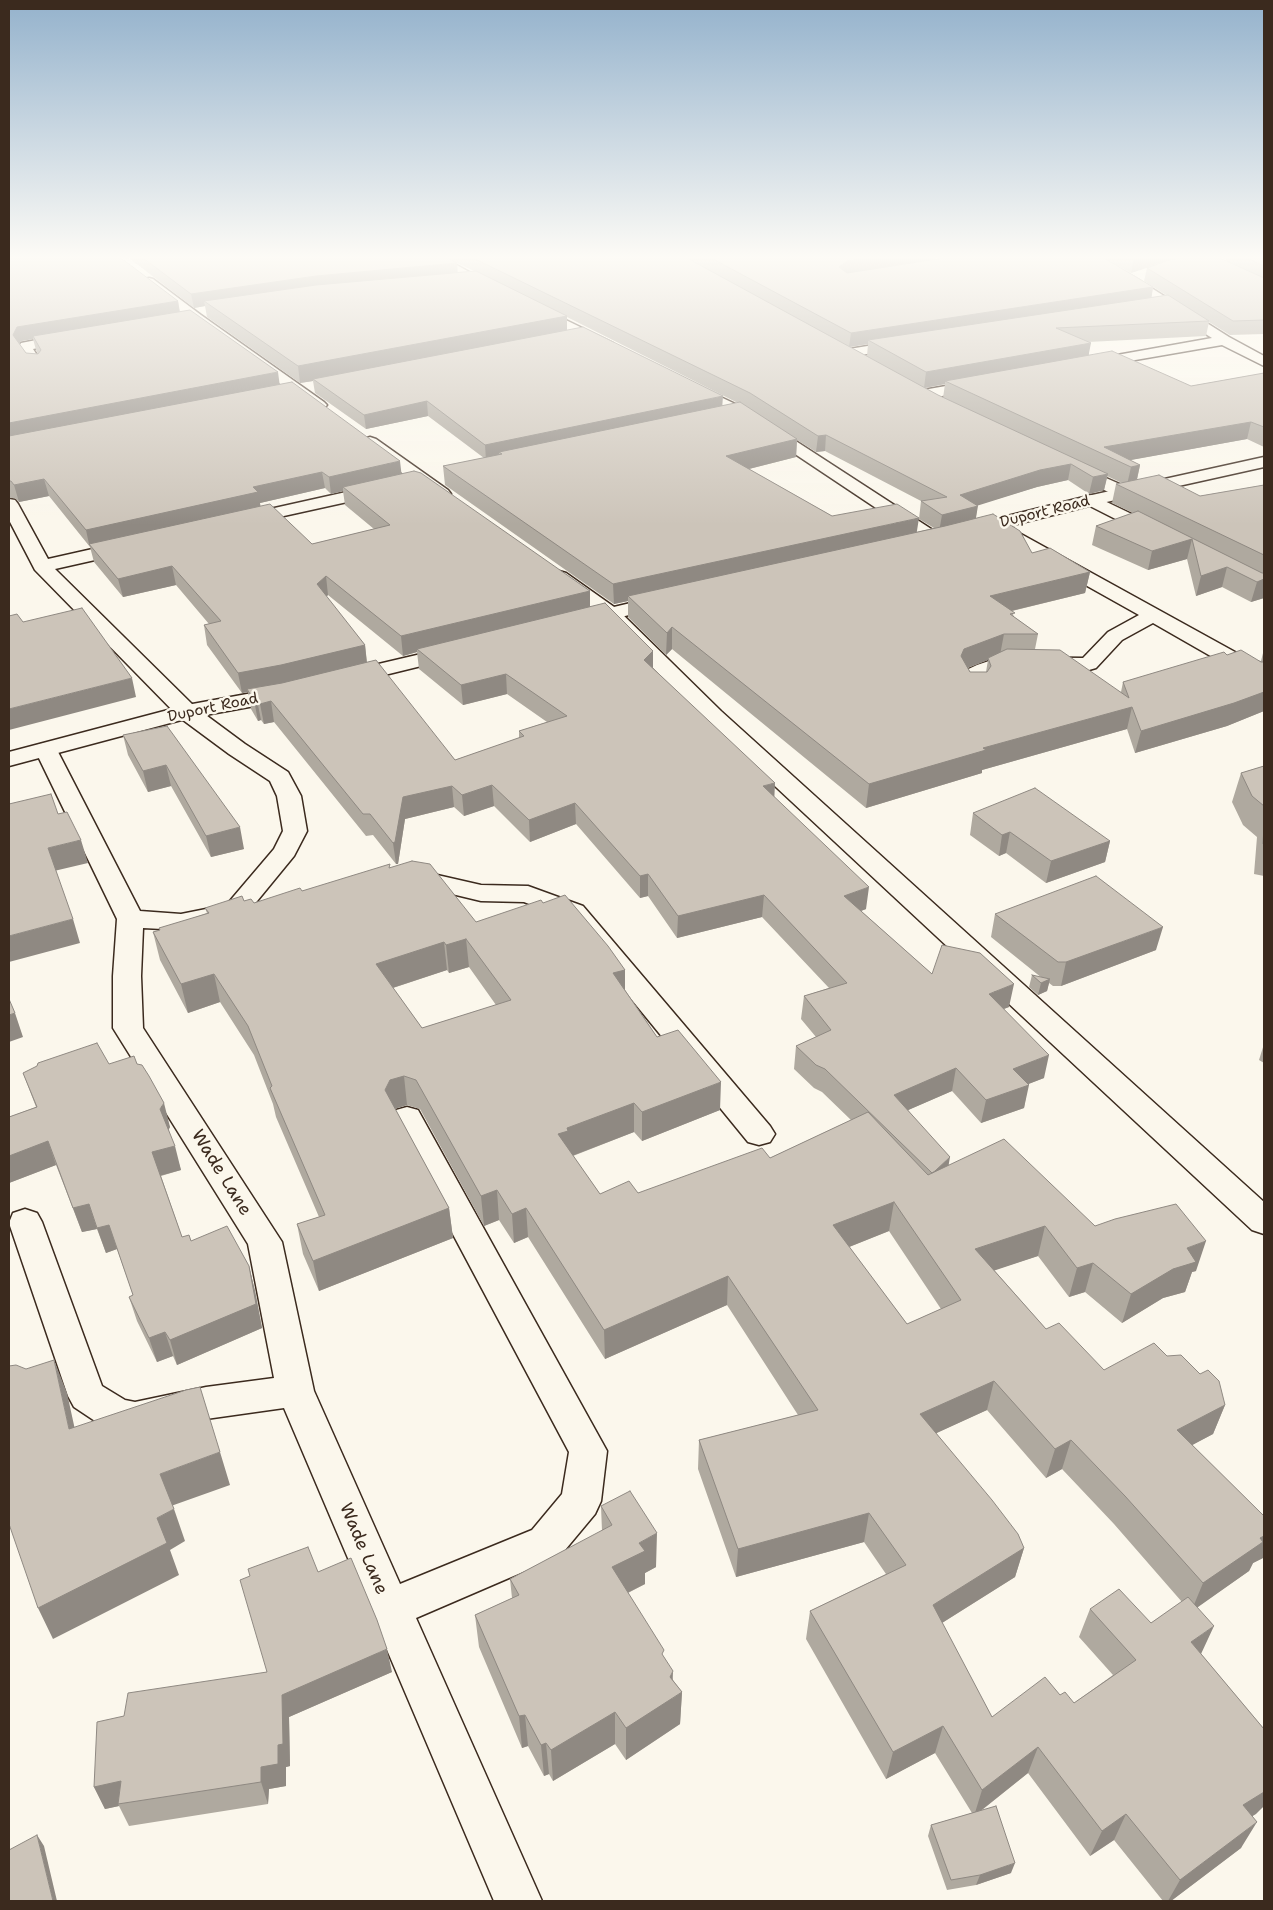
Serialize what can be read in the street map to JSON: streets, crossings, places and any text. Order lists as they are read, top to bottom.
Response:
{
  "streets": {
    "street": ["Duport Road", "Wade Lane"]
  },
  "crossings": [
    ["Duport Road", "Wade Lane"]
  ]
}
